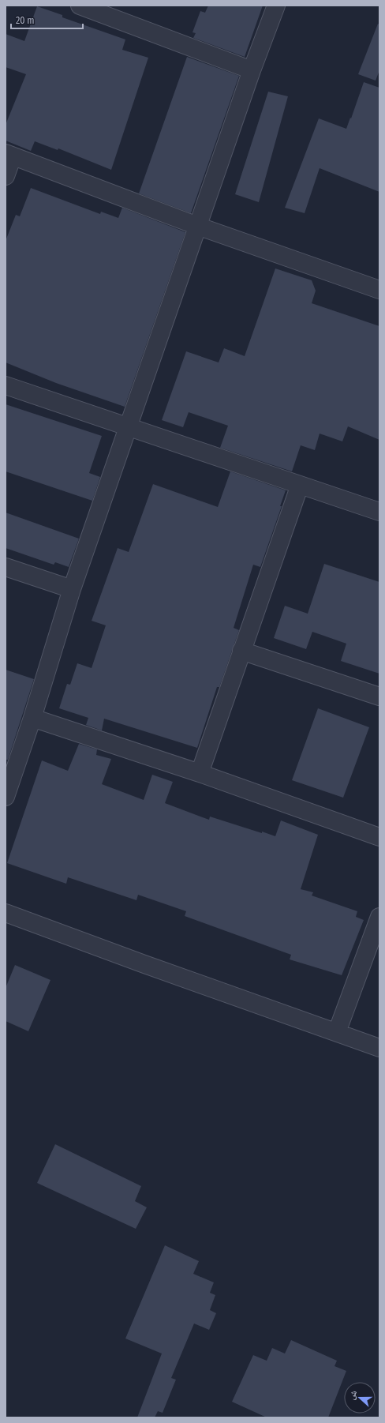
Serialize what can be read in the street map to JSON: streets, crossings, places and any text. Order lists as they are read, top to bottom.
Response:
{
  "scale_bar": "20 m",
  "north": "left"
}
